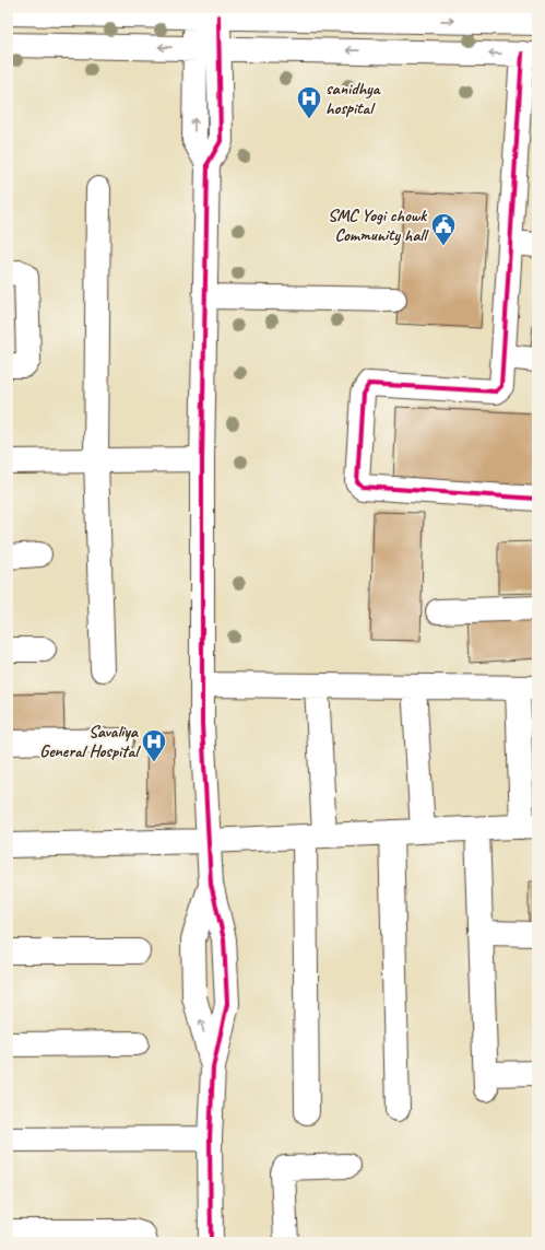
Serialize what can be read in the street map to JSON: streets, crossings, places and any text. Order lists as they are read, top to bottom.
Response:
{
  "places": {
    "hospital": ["sanidhya hospital", "Savaliya General Hospital"],
    "public building": ["SMC Yogi chowk Community hall"]
  }
}
